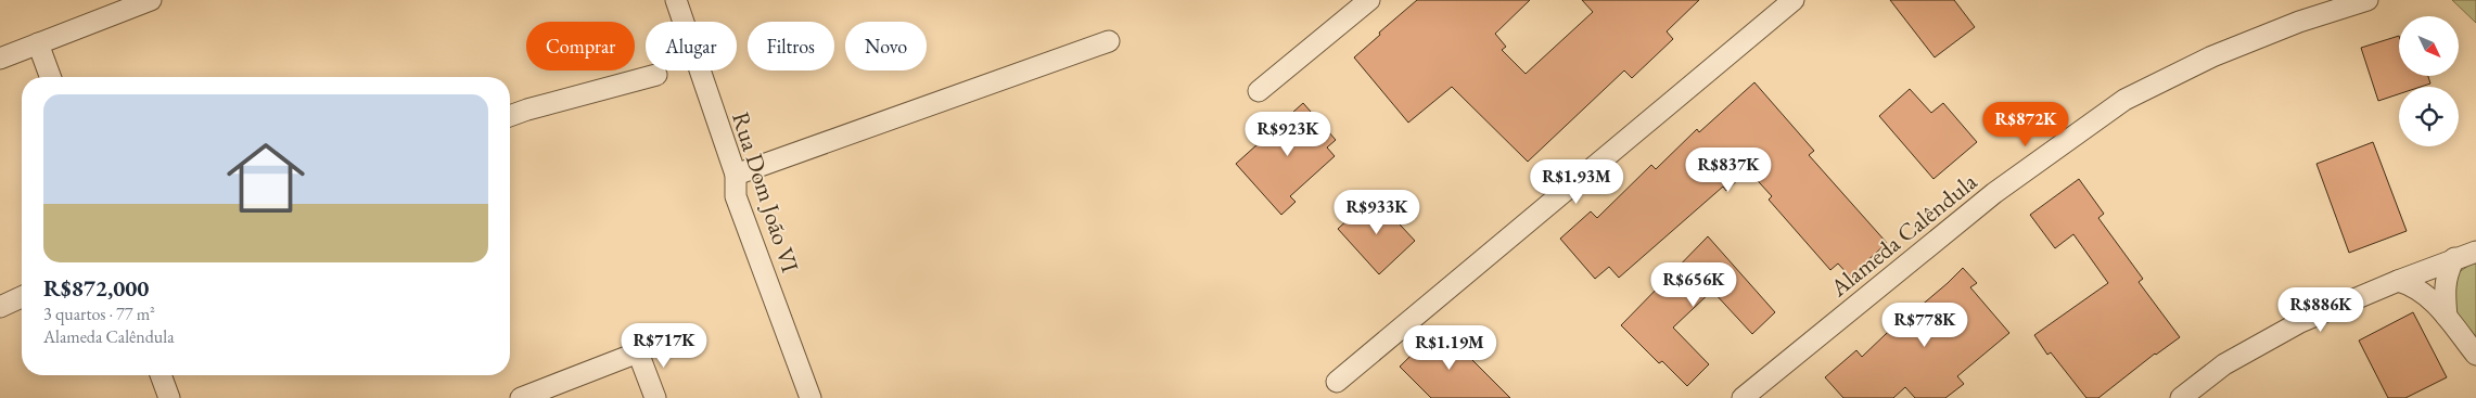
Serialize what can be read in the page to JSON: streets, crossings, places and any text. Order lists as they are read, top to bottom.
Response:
{
  "streets": {
    "street": ["Rua Dom João VI", "Alameda Calêndula"]
  },
  "north": "bottom right",
  "page": {
    "chip": [
      "Comprar",
      "Alugar",
      "Filtros",
      "Novo"
    ],
    "list": [
      {
        "name": "R$872,000",
        "note": "3 quartos · 77 m² · Alameda Calêndula"
      }
    ],
    "price": [
      "R$872K",
      "R$923K",
      "R$837K",
      "R$1.93M",
      "R$933K",
      "R$656K",
      "R$886K",
      "R$778K",
      "R$717K",
      "R$1.19M"
    ]
  }
}
